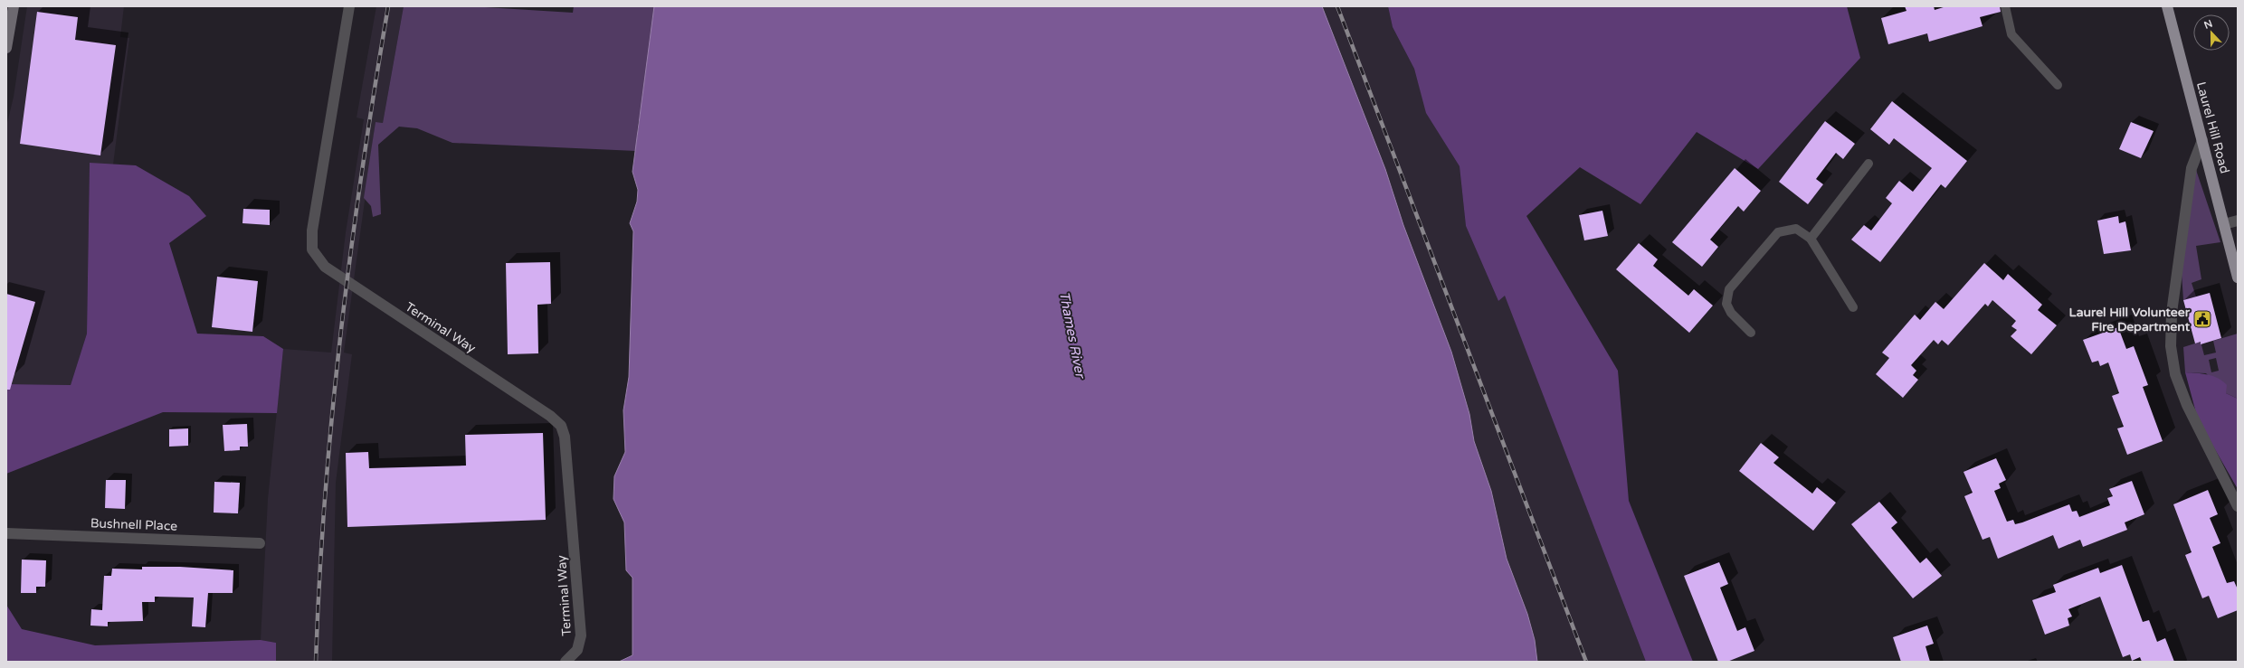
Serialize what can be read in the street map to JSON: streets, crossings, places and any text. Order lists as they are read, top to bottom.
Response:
{
  "streets": {
    "highway": ["Laurel Hill Road"],
    "street": ["Terminal Way", "Bushnell Place"]
  },
  "water": ["Thames River"],
  "places": {
    "public building": ["Laurel Hill Volunteer Fire Department"]
  },
  "north": "top"
}
